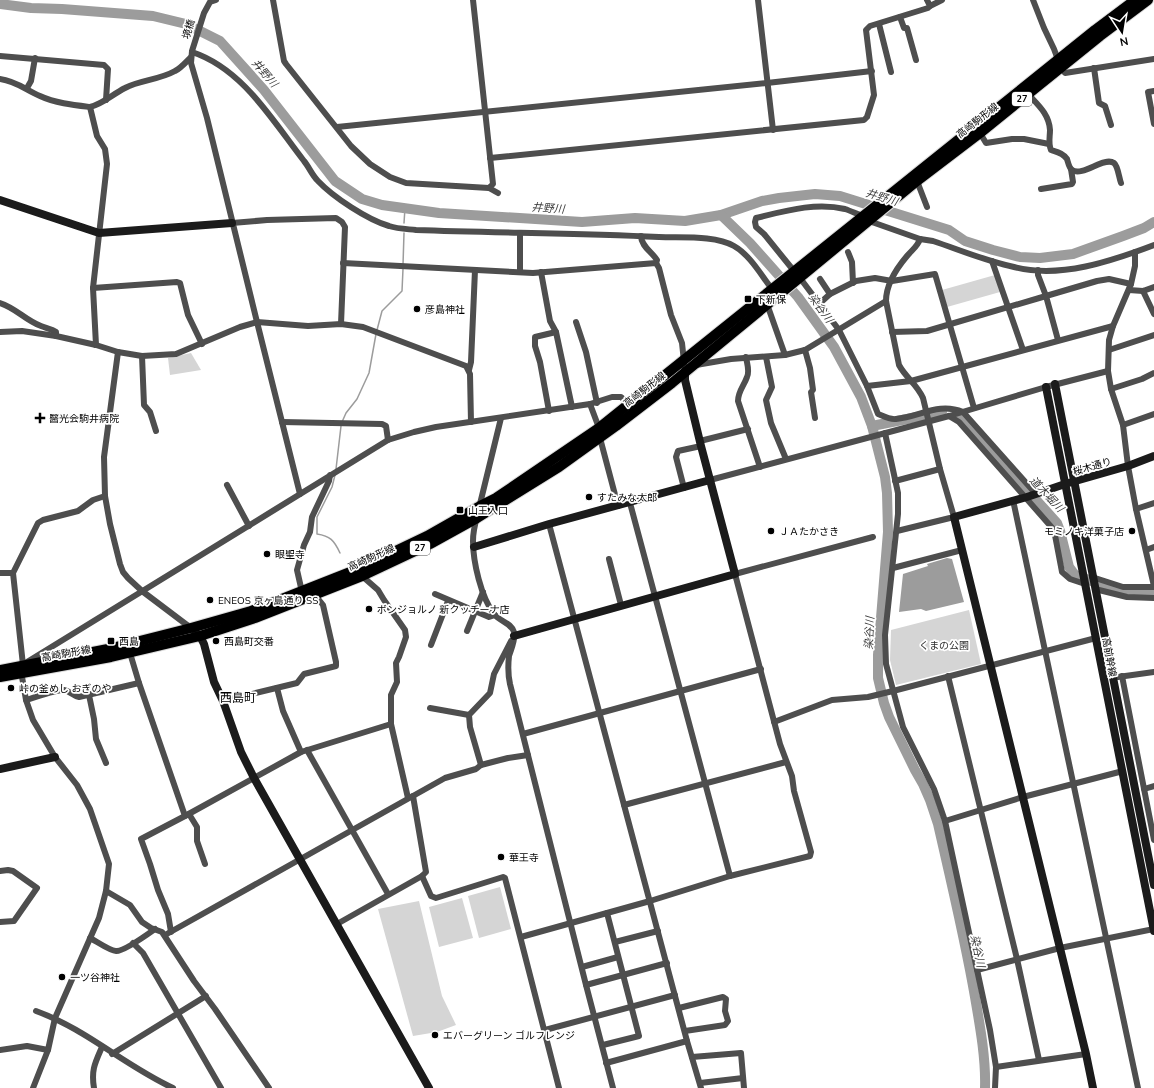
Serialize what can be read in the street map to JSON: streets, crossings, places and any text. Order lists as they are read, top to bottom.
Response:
{
  "streets": {
    "main road": ["27", "高崎駒形線"],
    "street": ["境橋", "桜木通り", "高前幹線"]
  },
  "crossings": [
    ["27", "高崎駒形線"],
    ["桜木通り", "高前幹線"]
  ],
  "districts": ["西島町"],
  "water": ["井野川", "染谷川", "道木堀川"],
  "parks": ["くまの公園"],
  "places": {
    "transit": ["下新保", "山王入口", "西島"],
    "other": [
      "彦島神社",
      "すたみな太郎",
      "ＪＡたかさき",
      "モミノキ洋菓子店",
      "眼聖寺",
      "ENEOS 京ヶ島通り SS",
      "ボンジョルノ 新クッチーナ店",
      "西島町交番",
      "峠の釜めし おぎのや",
      "華王寺",
      "一ツ谷神社",
      "エバーグリーン ゴルフレンジ"
    ],
    "health": ["醫光会駒井病院"]
  },
  "north": "bottom"
}
